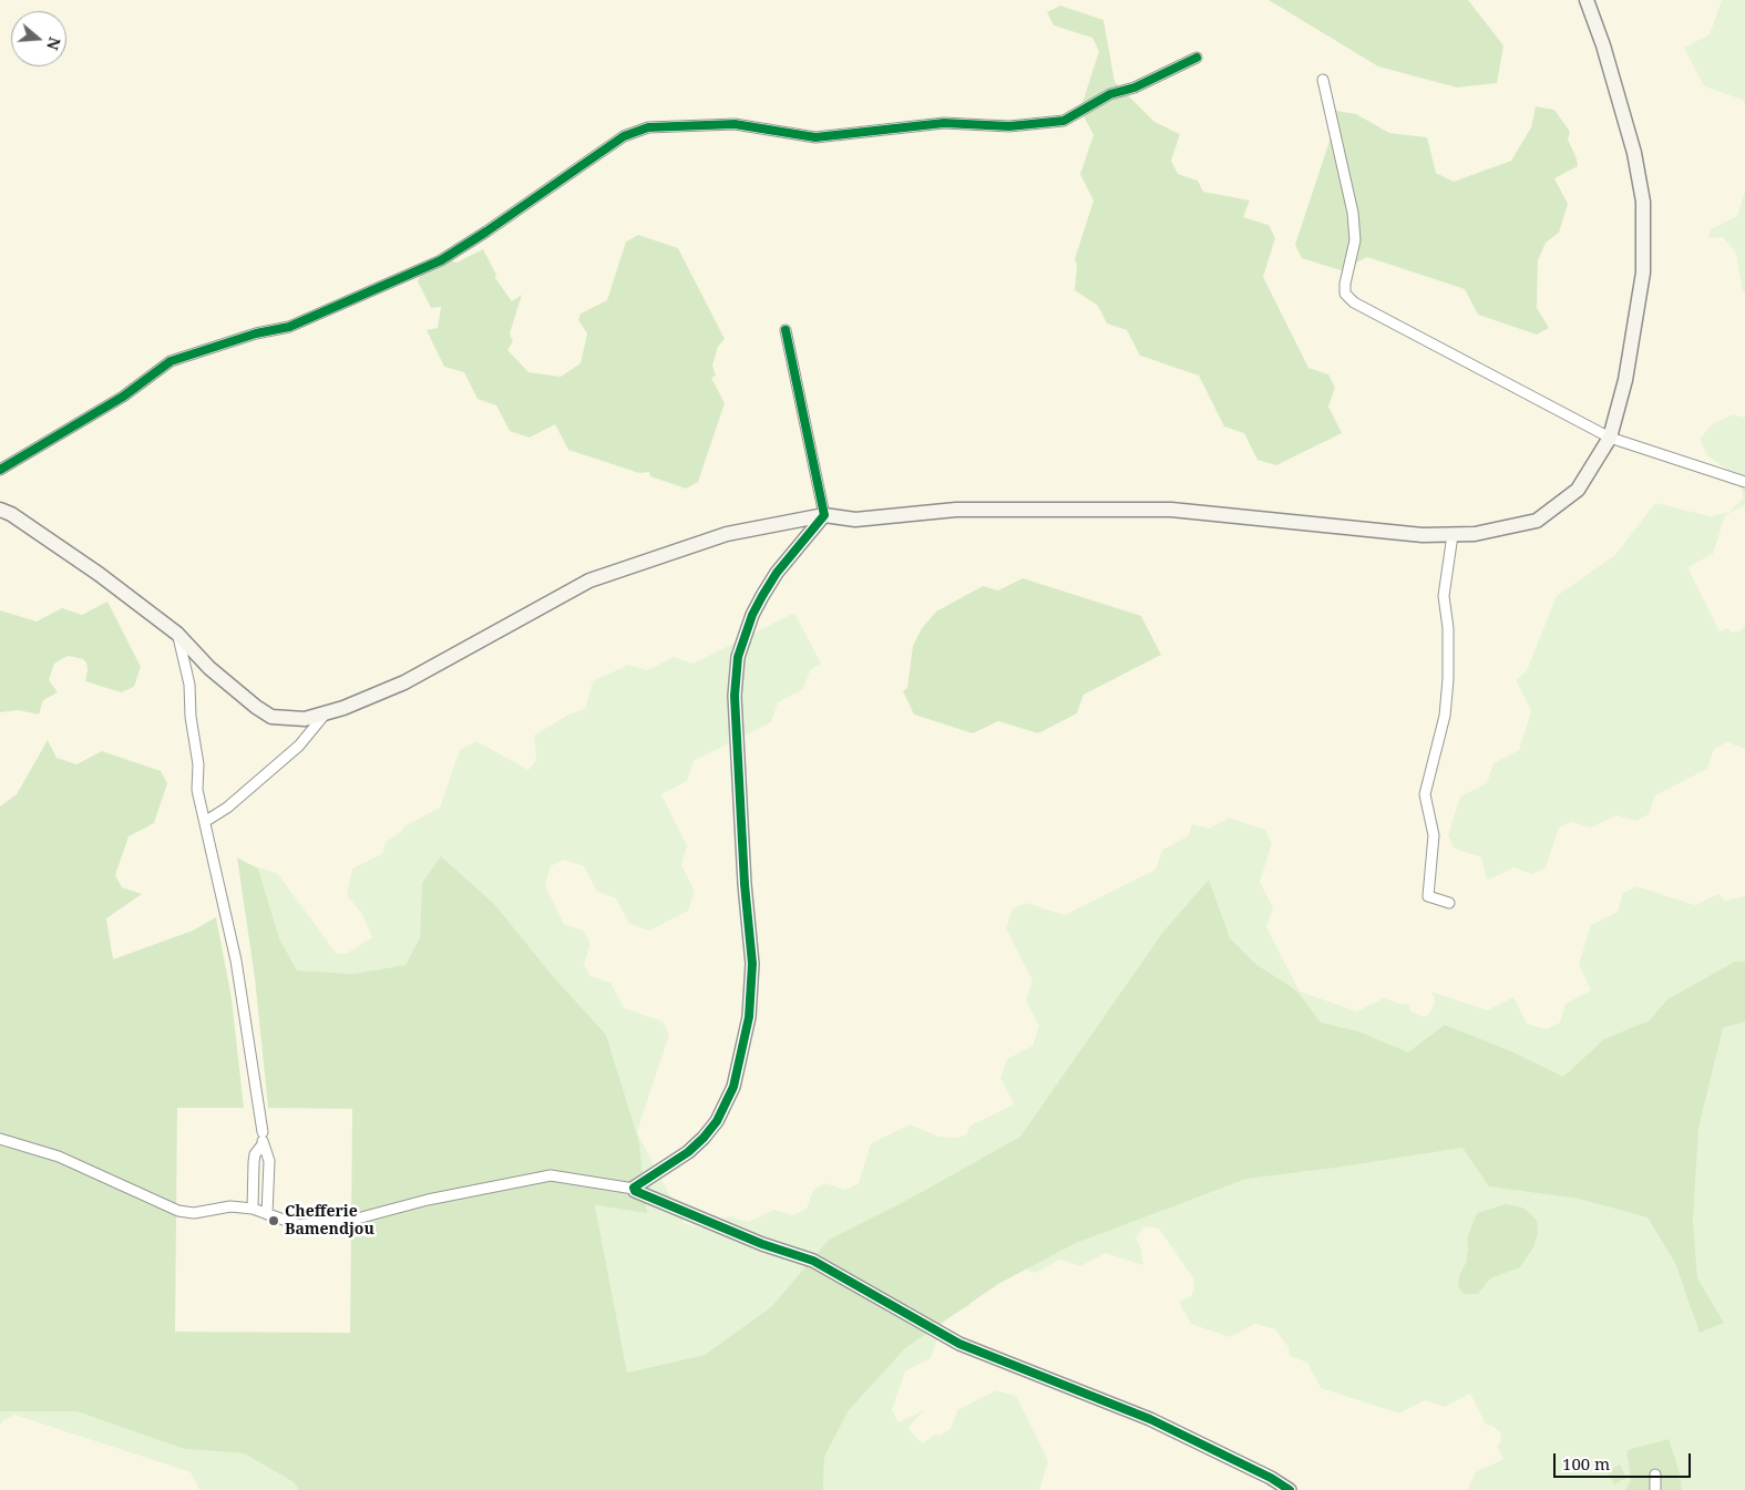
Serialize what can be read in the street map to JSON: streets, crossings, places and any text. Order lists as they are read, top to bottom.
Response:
{
  "places": ["Chefferie Bamendjou"],
  "scale_bar": "100 m",
  "north": "right"
}
